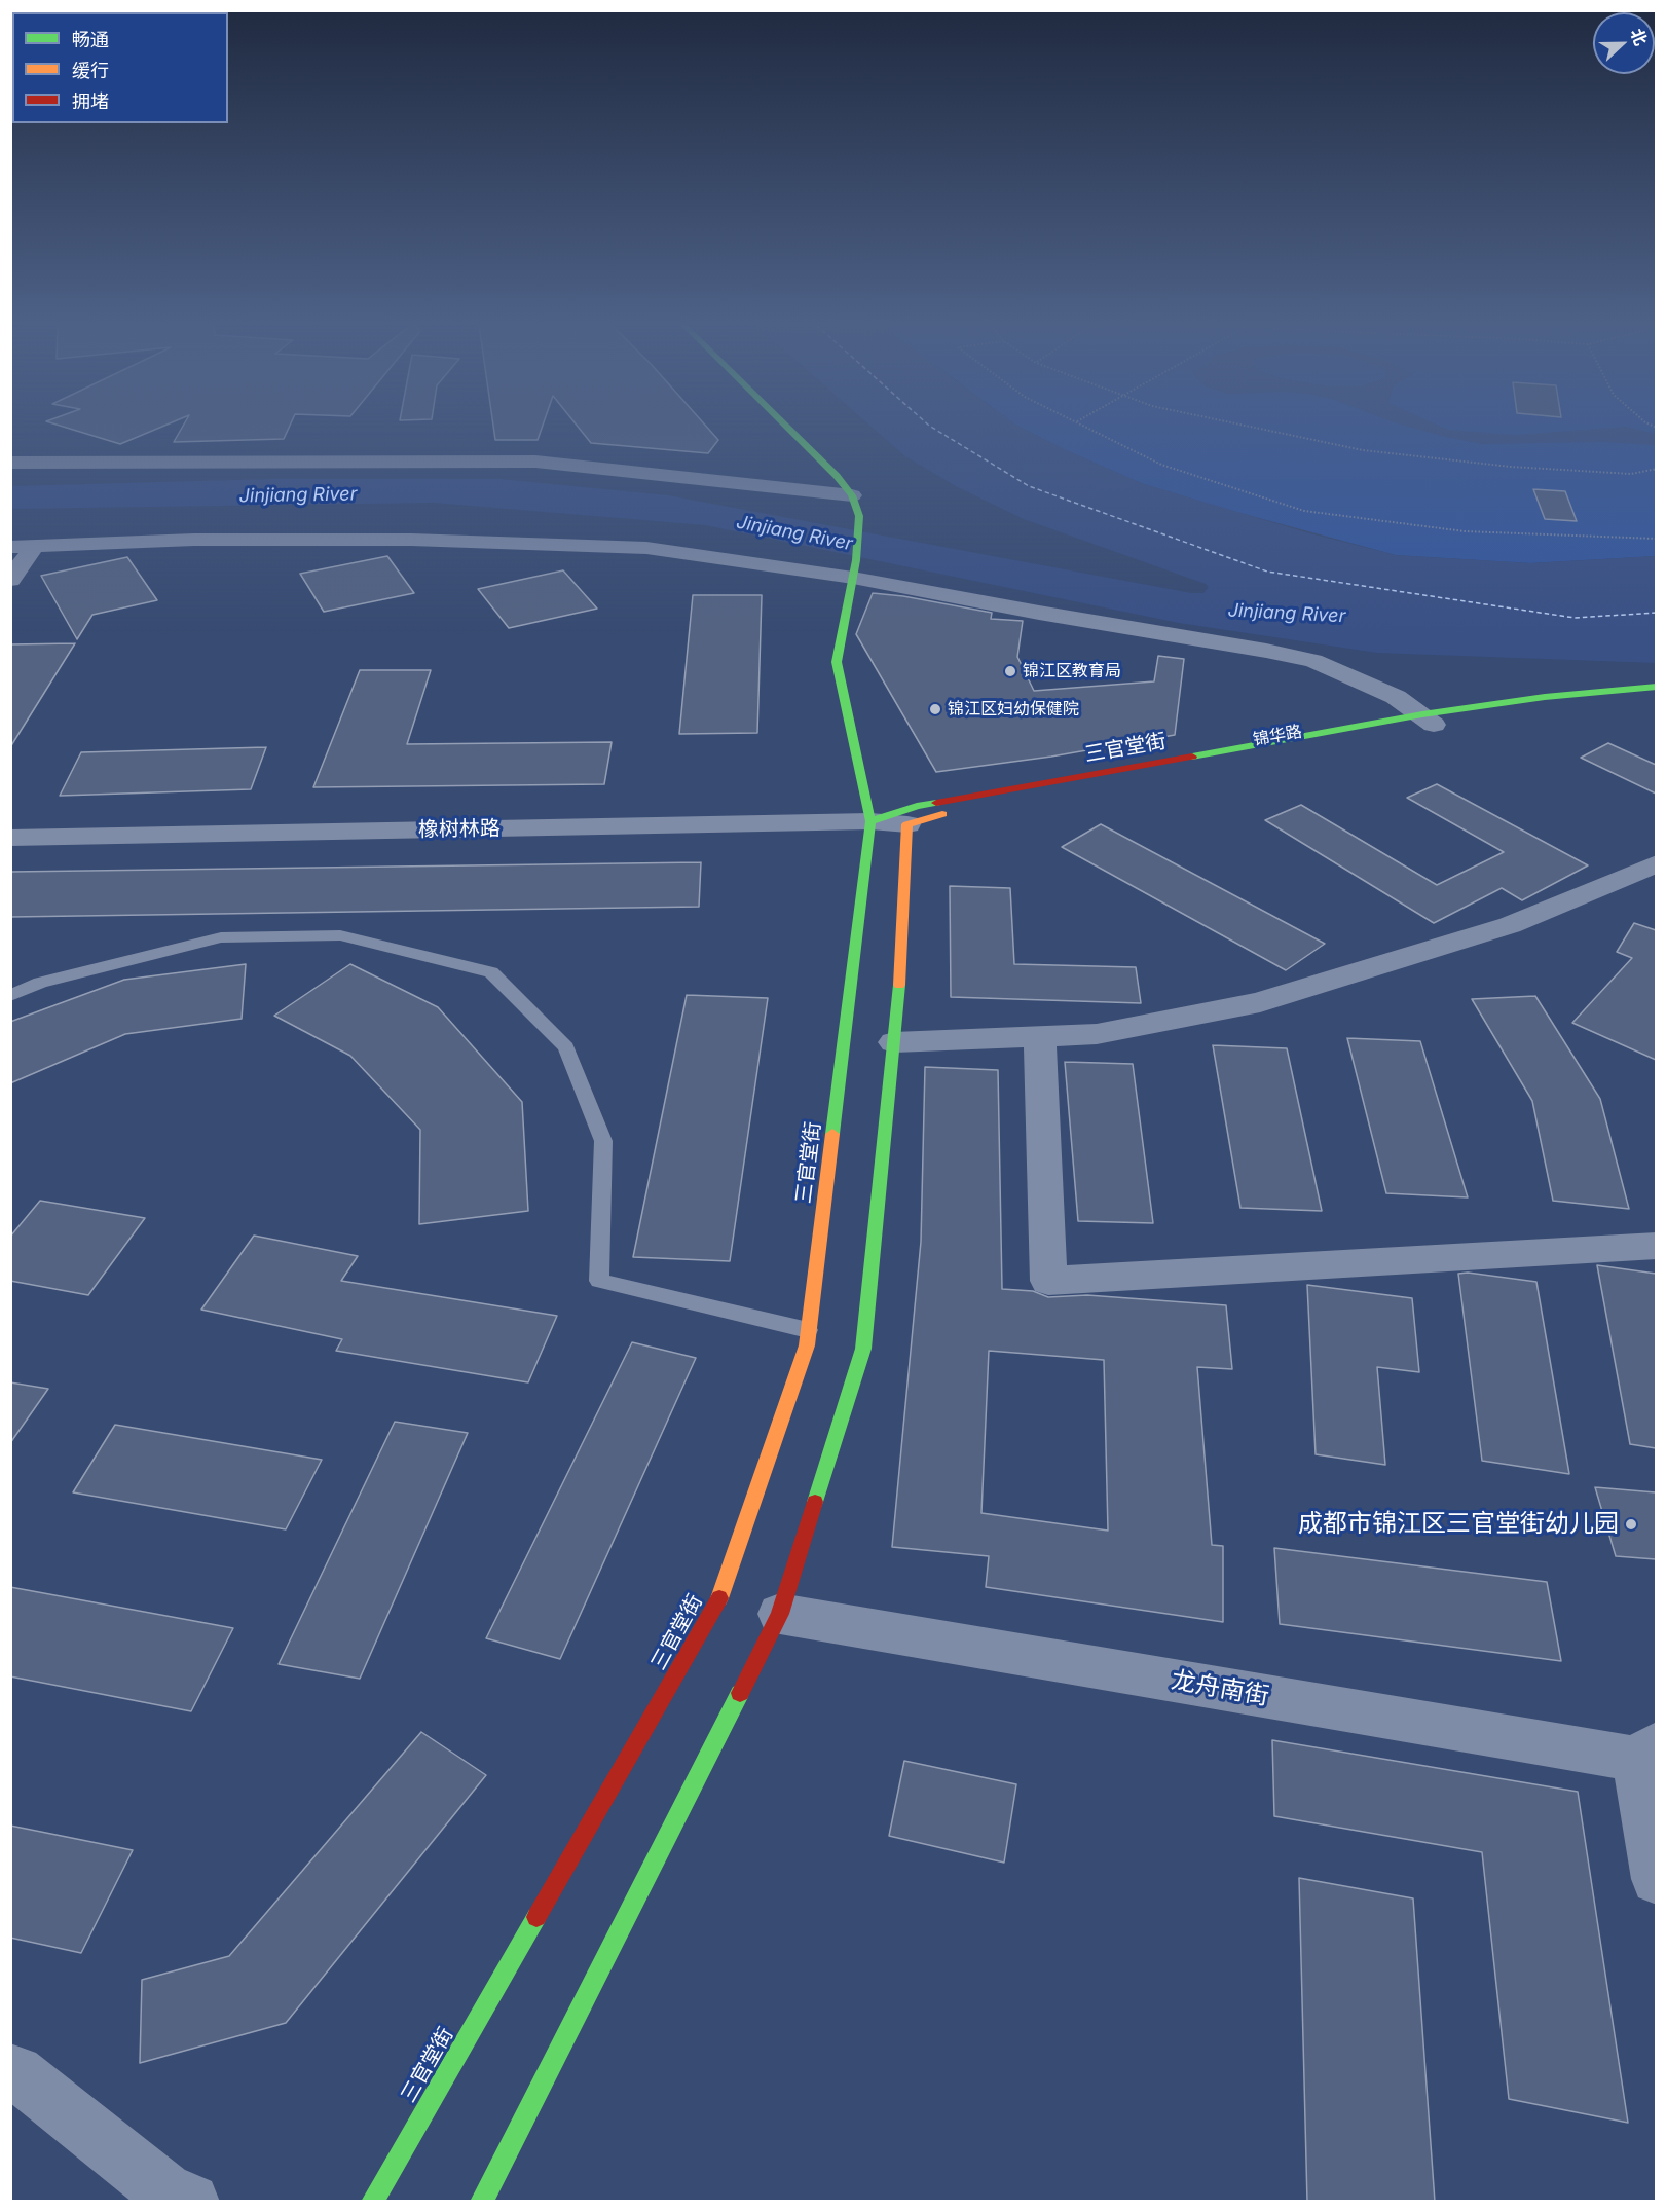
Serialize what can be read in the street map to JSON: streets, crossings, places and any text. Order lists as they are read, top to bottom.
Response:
{
  "streets": {
    "main road": ["锦华路", "三官堂街"],
    "street": ["橡树林路", "龙舟南街"]
  },
  "crossings": [
    ["锦华路", "三官堂街"],
    ["锦华路", "橡树林路"],
    ["三官堂街", "橡树林路"]
  ],
  "water": ["Jinjiang River"],
  "places": ["锦江区教育局", "锦江区妇幼保健院", "成都市锦江区三官堂街幼儿园"],
  "legend": ["畅通", "缓行", "拥堵"],
  "north": "right"
}
